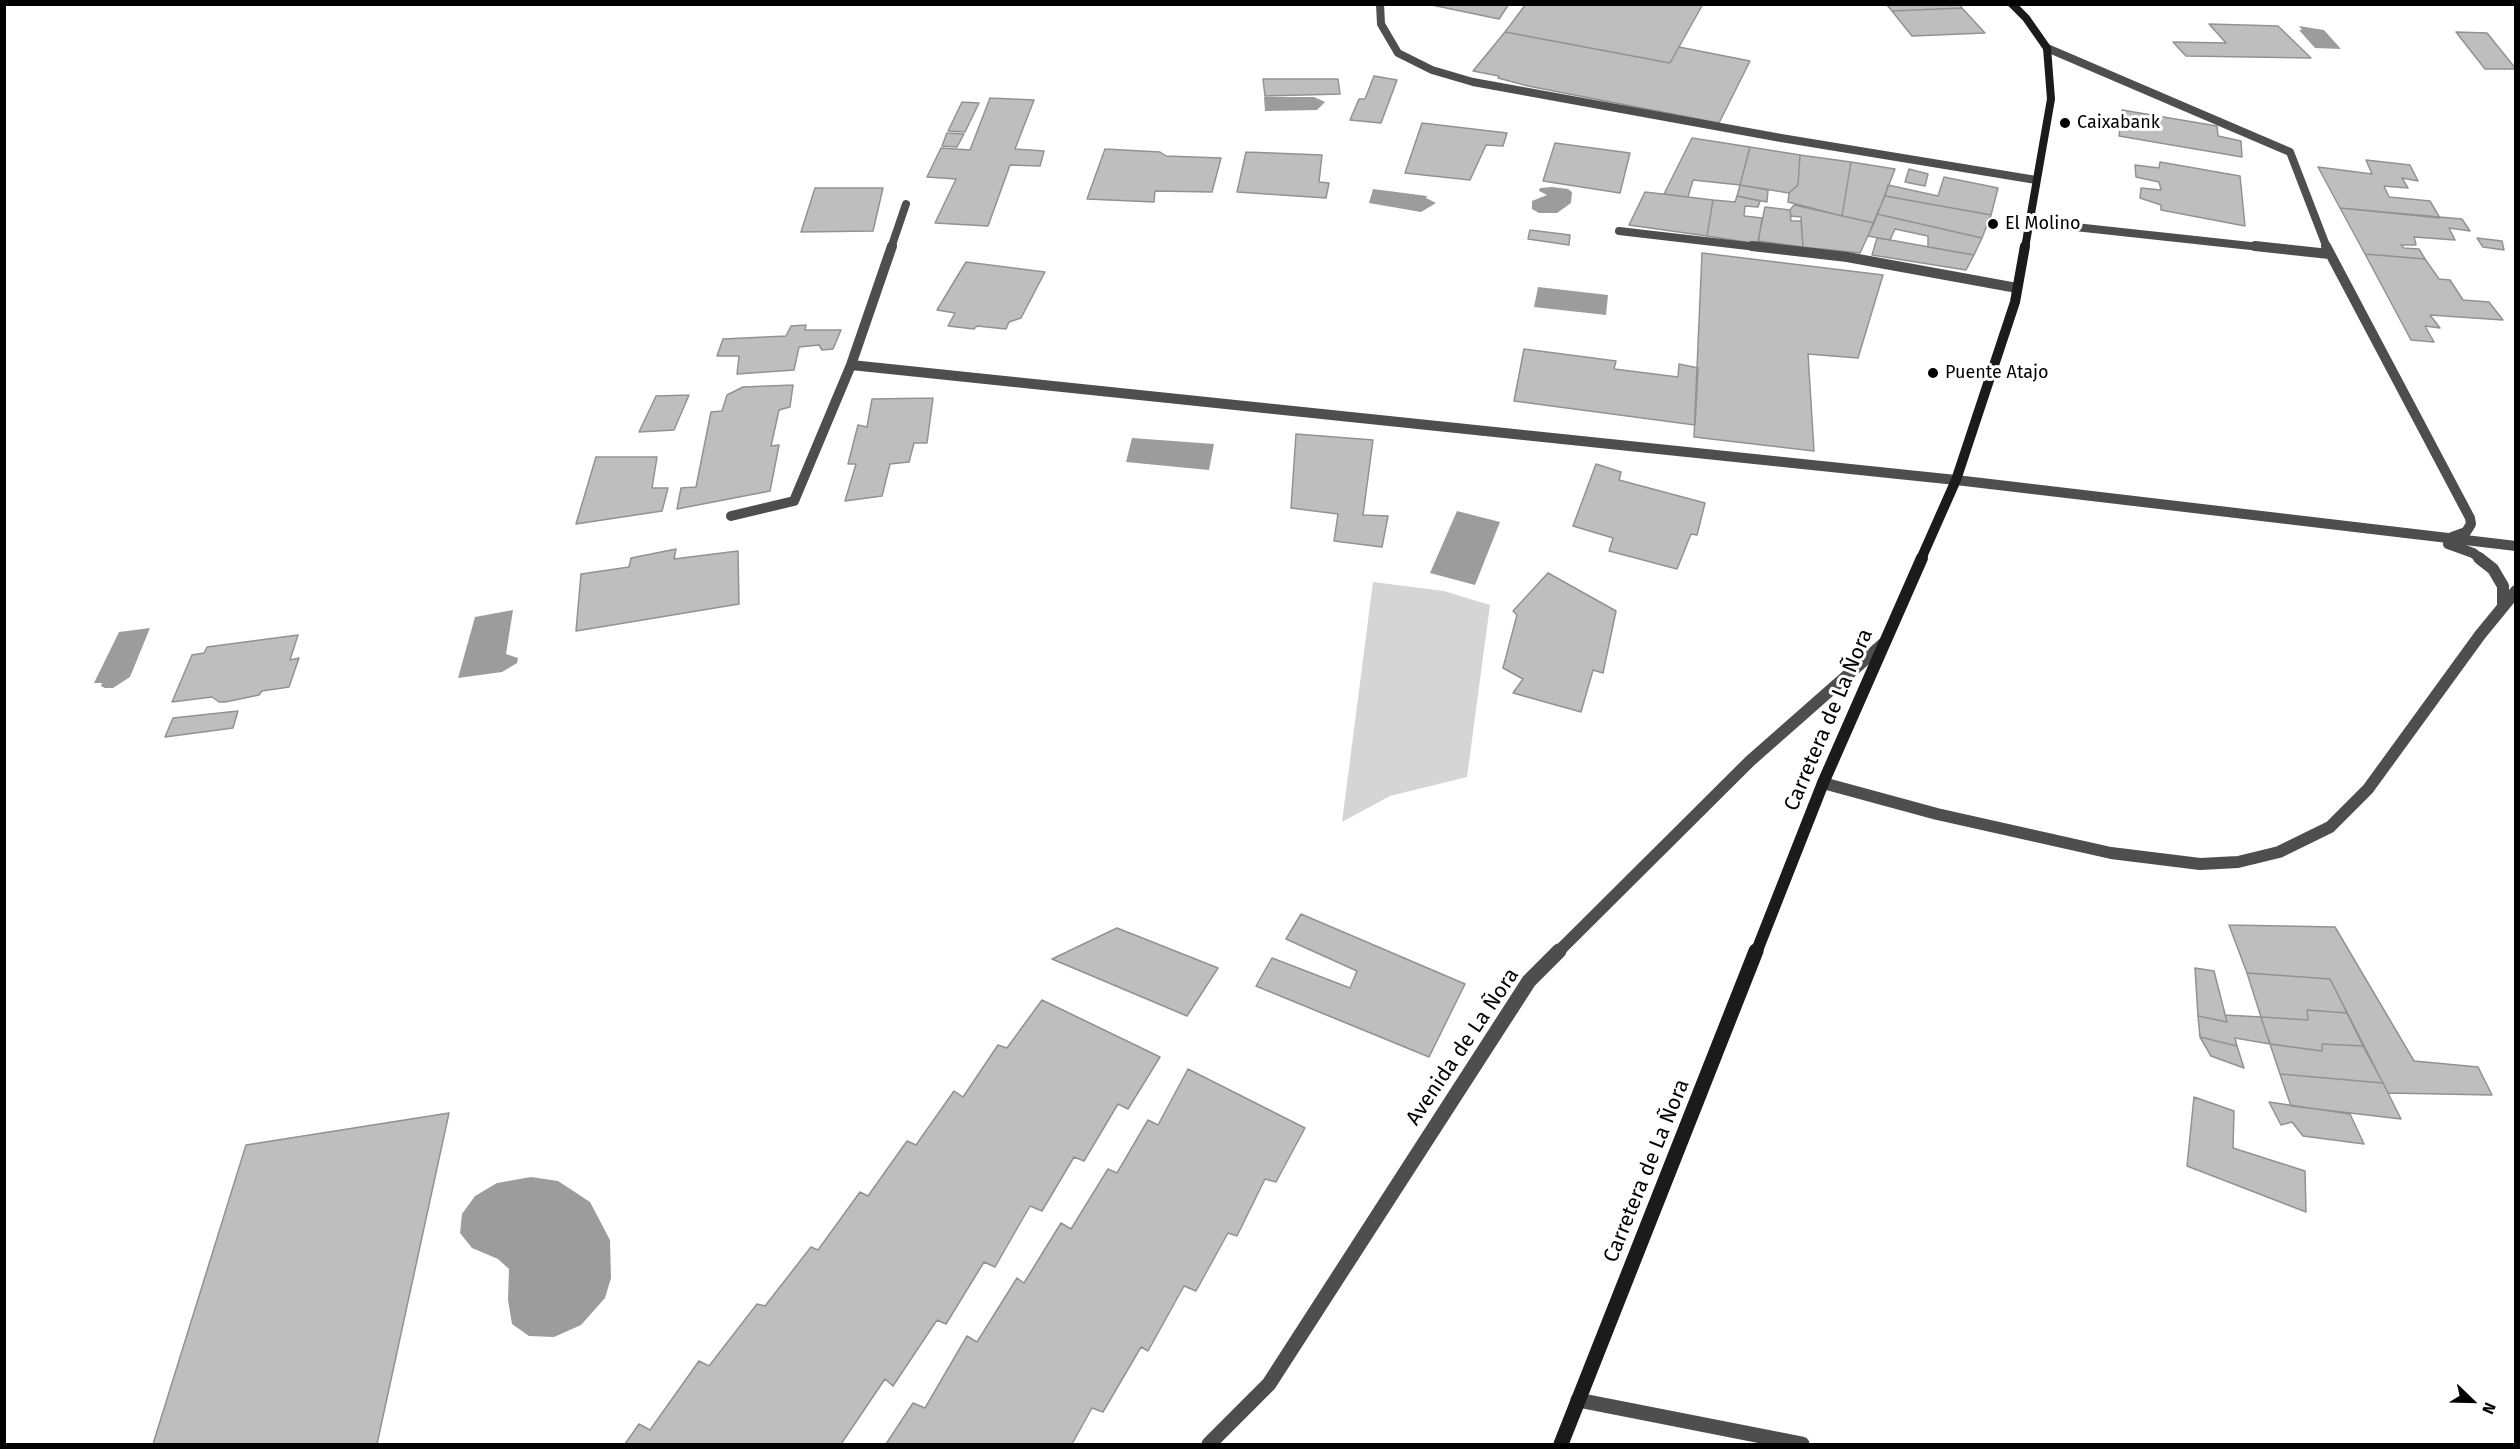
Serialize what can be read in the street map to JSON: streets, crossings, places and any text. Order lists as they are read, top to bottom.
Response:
{
  "streets": {
    "main road": ["Carretera de La Ñora"],
    "street": ["Avenida de La Ñora"]
  },
  "crossings": [
    ["Carretera de La Ñora", "Avenida de La Ñora"]
  ],
  "places": ["Caixabank", "El Molino", "Puente Atajo"],
  "north": "bottom right"
}
